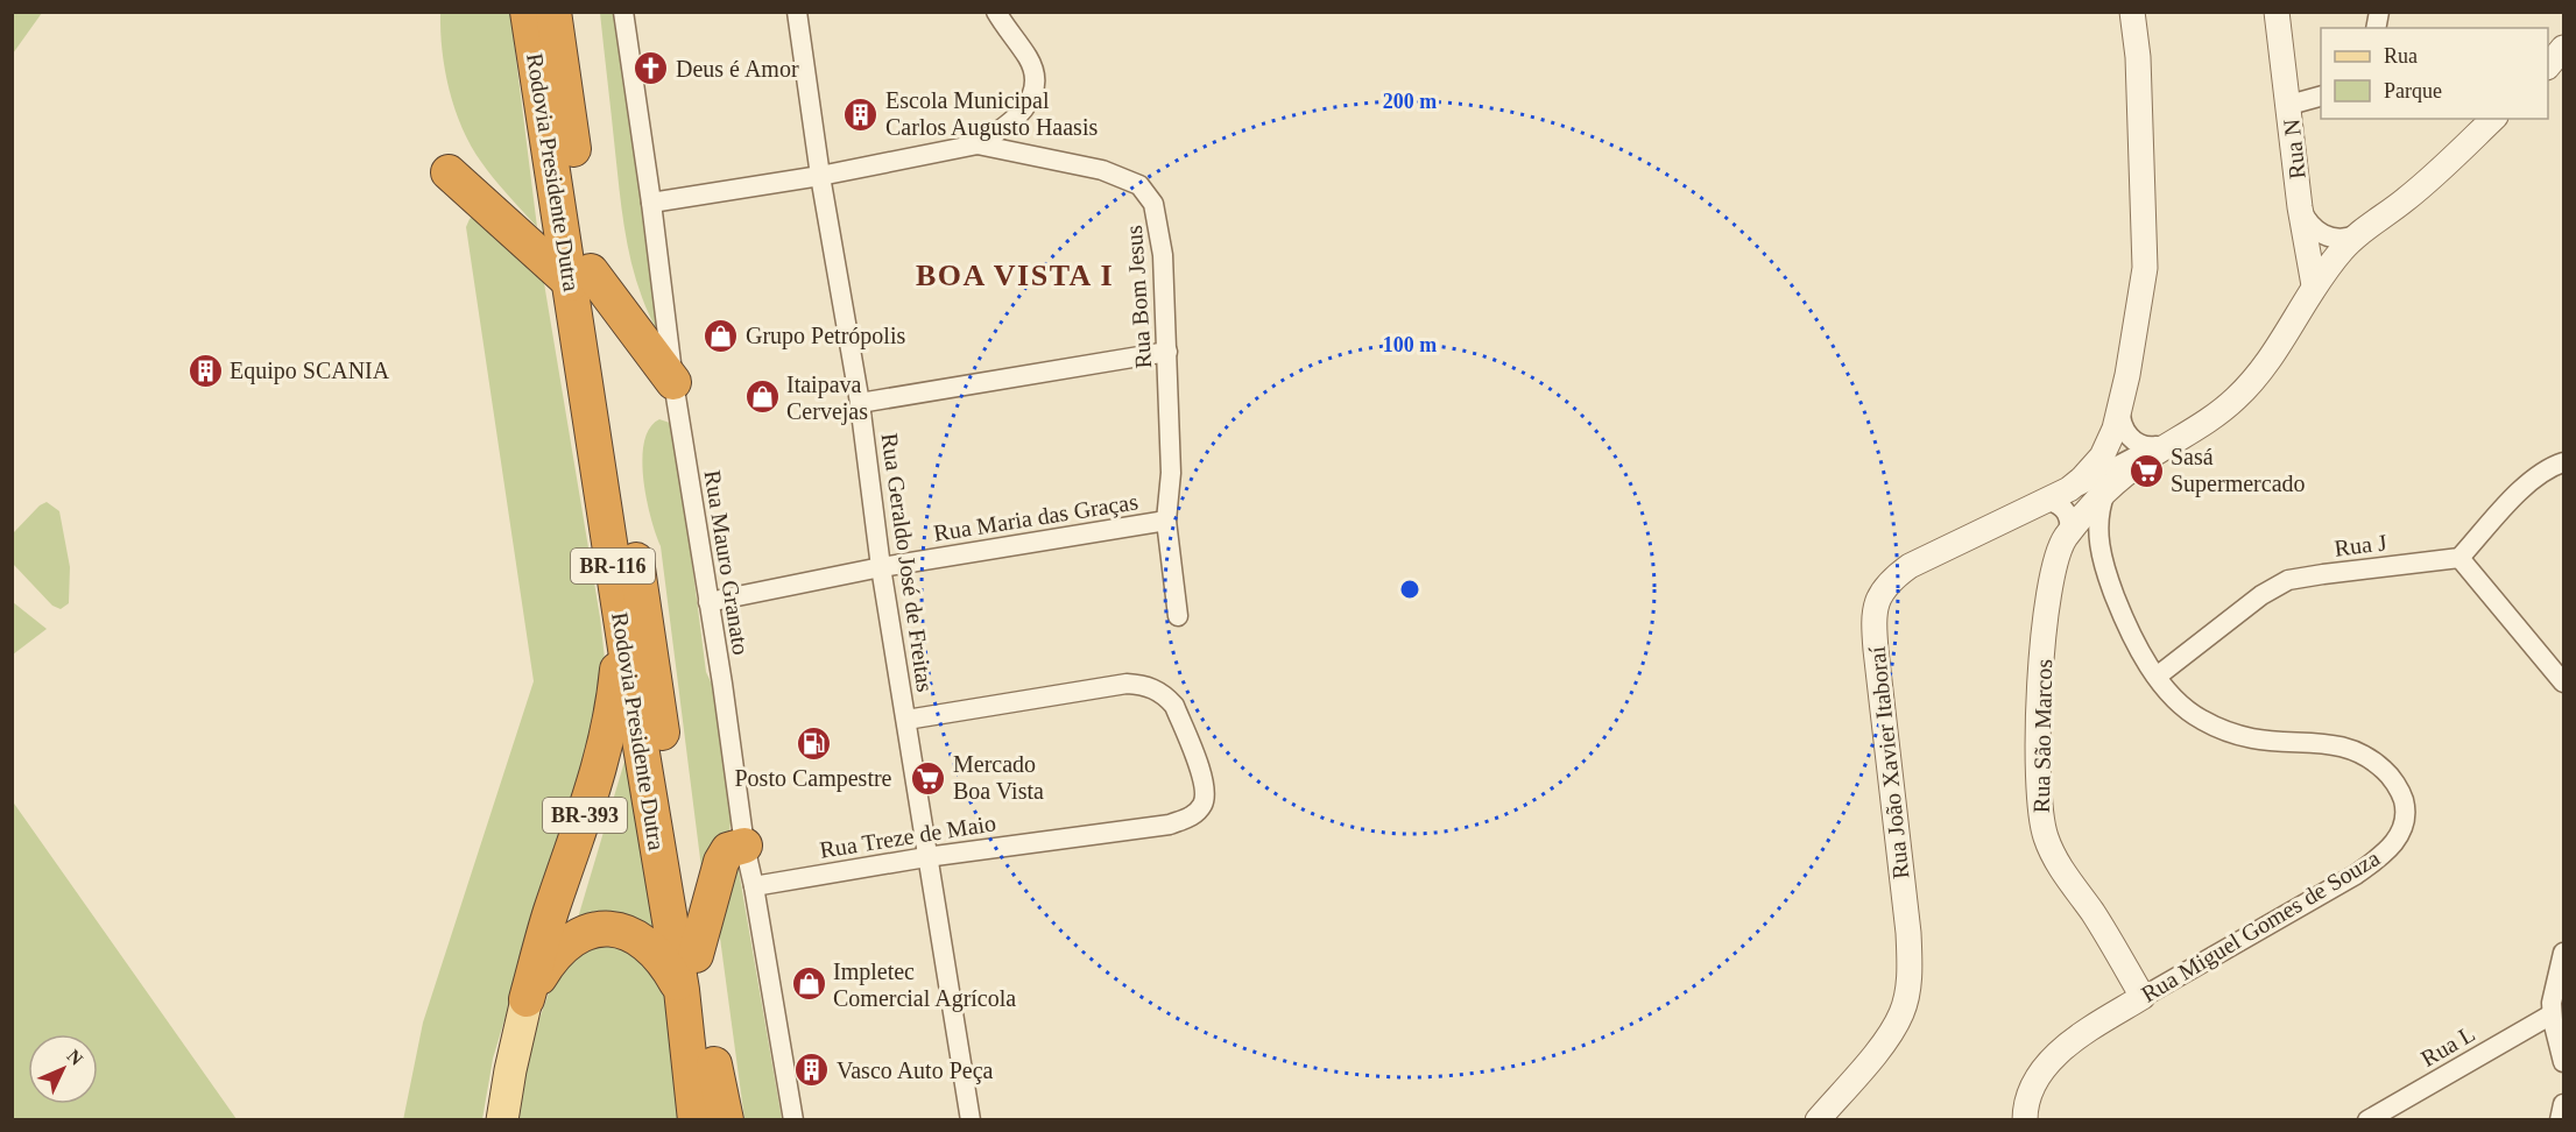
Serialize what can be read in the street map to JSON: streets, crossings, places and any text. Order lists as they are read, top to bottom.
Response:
{
  "streets": {
    "highway": ["Rodovia Presidente Dutra", "BR-116", "BR-393"],
    "street": [
      "Rua N",
      "Rua Bom Jesus",
      "Rua Maria das Graças",
      "Rua J",
      "Rua Mauro Granato",
      "Rua Geraldo José de Freitas",
      "Rua São Marcos",
      "Rua João Xavier Itaboraí",
      "Rua Treze de Maio",
      "Rua Miguel Gomes de Souza",
      "Rua L"
    ]
  },
  "crossings": [
    ["Rodovia Presidente Dutra", "BR-393"],
    ["Rua Bom Jesus", "Rua Maria das Graças"],
    ["Rua Bom Jesus", "Rua Mauro Granato"],
    ["Rua Bom Jesus", "Rua Geraldo José de Freitas"],
    ["Rua Maria das Graças", "Rua Mauro Granato"],
    ["Rua Maria das Graças", "Rua Geraldo José de Freitas"],
    ["Rua J", "Rua Miguel Gomes de Souza"],
    ["Rua Mauro Granato", "Rua Treze de Maio"],
    ["Rua Geraldo José de Freitas", "Rua Treze de Maio"],
    ["Rua São Marcos", "Rua Miguel Gomes de Souza"]
  ],
  "districts": ["BOA VISTA I"],
  "places": {
    "church": ["Deus é Amor"],
    "building": ["Escola Municipal Carlos Augusto Haasis", "Equipo SCANIA", "Vasco Auto Peça"],
    "shop": ["Grupo Petrópolis", "Itaipava Cervejas", "Impletec Comercial Agrícola"],
    "supermarket": ["Sasá Supermercado", "Mercado Boa Vista"],
    "fuel station": ["Posto Campestre"]
  },
  "legend": ["Rua", "Parque"],
  "north": "top right",
  "rings": ["200 m", "100 m"]
}
